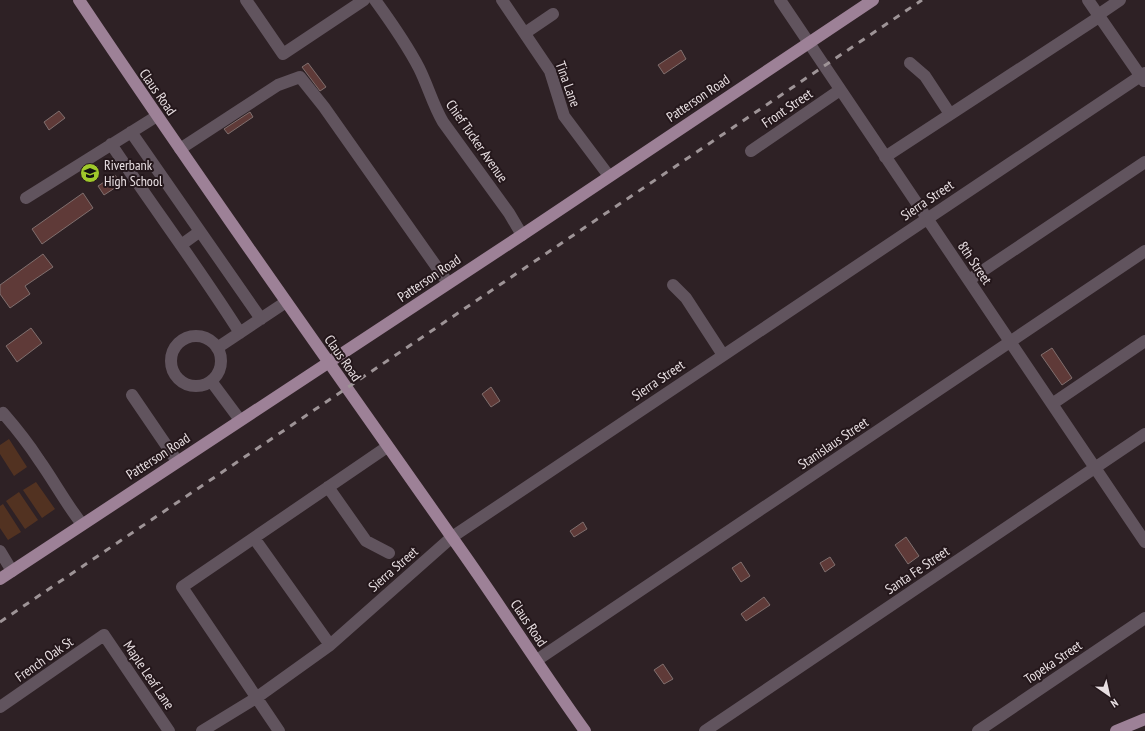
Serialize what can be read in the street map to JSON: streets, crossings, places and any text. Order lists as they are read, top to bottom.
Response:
{
  "streets": {
    "main road": ["Claus Road", "Patterson Road"],
    "street": [
      "Tina Lane",
      "Front Street",
      "Chief Tucker Avenue",
      "Sierra Street",
      "8th Street",
      "Stanislaus Street",
      "Santa Fe Street",
      "French Oak St",
      "Topeka Street",
      "Maple Leaf Lane"
    ]
  },
  "crossings": [
    ["Tina Lane", "Patterson Road"],
    ["Claus Road", "Patterson Road"],
    ["Claus Road", "Sierra Street"],
    ["Claus Road", "Stanislaus Street"],
    ["Patterson Road", "Chief Tucker Avenue"],
    ["Patterson Road", "8th Street"],
    ["Front Street", "8th Street"],
    ["Sierra Street", "8th Street"],
    ["8th Street", "Stanislaus Street"],
    ["8th Street", "Santa Fe Street"],
    ["French Oak St", "Maple Leaf Lane"]
  ],
  "places": {
    "school or university": ["Riverbank High School"]
  },
  "north": "bottom right"
}
